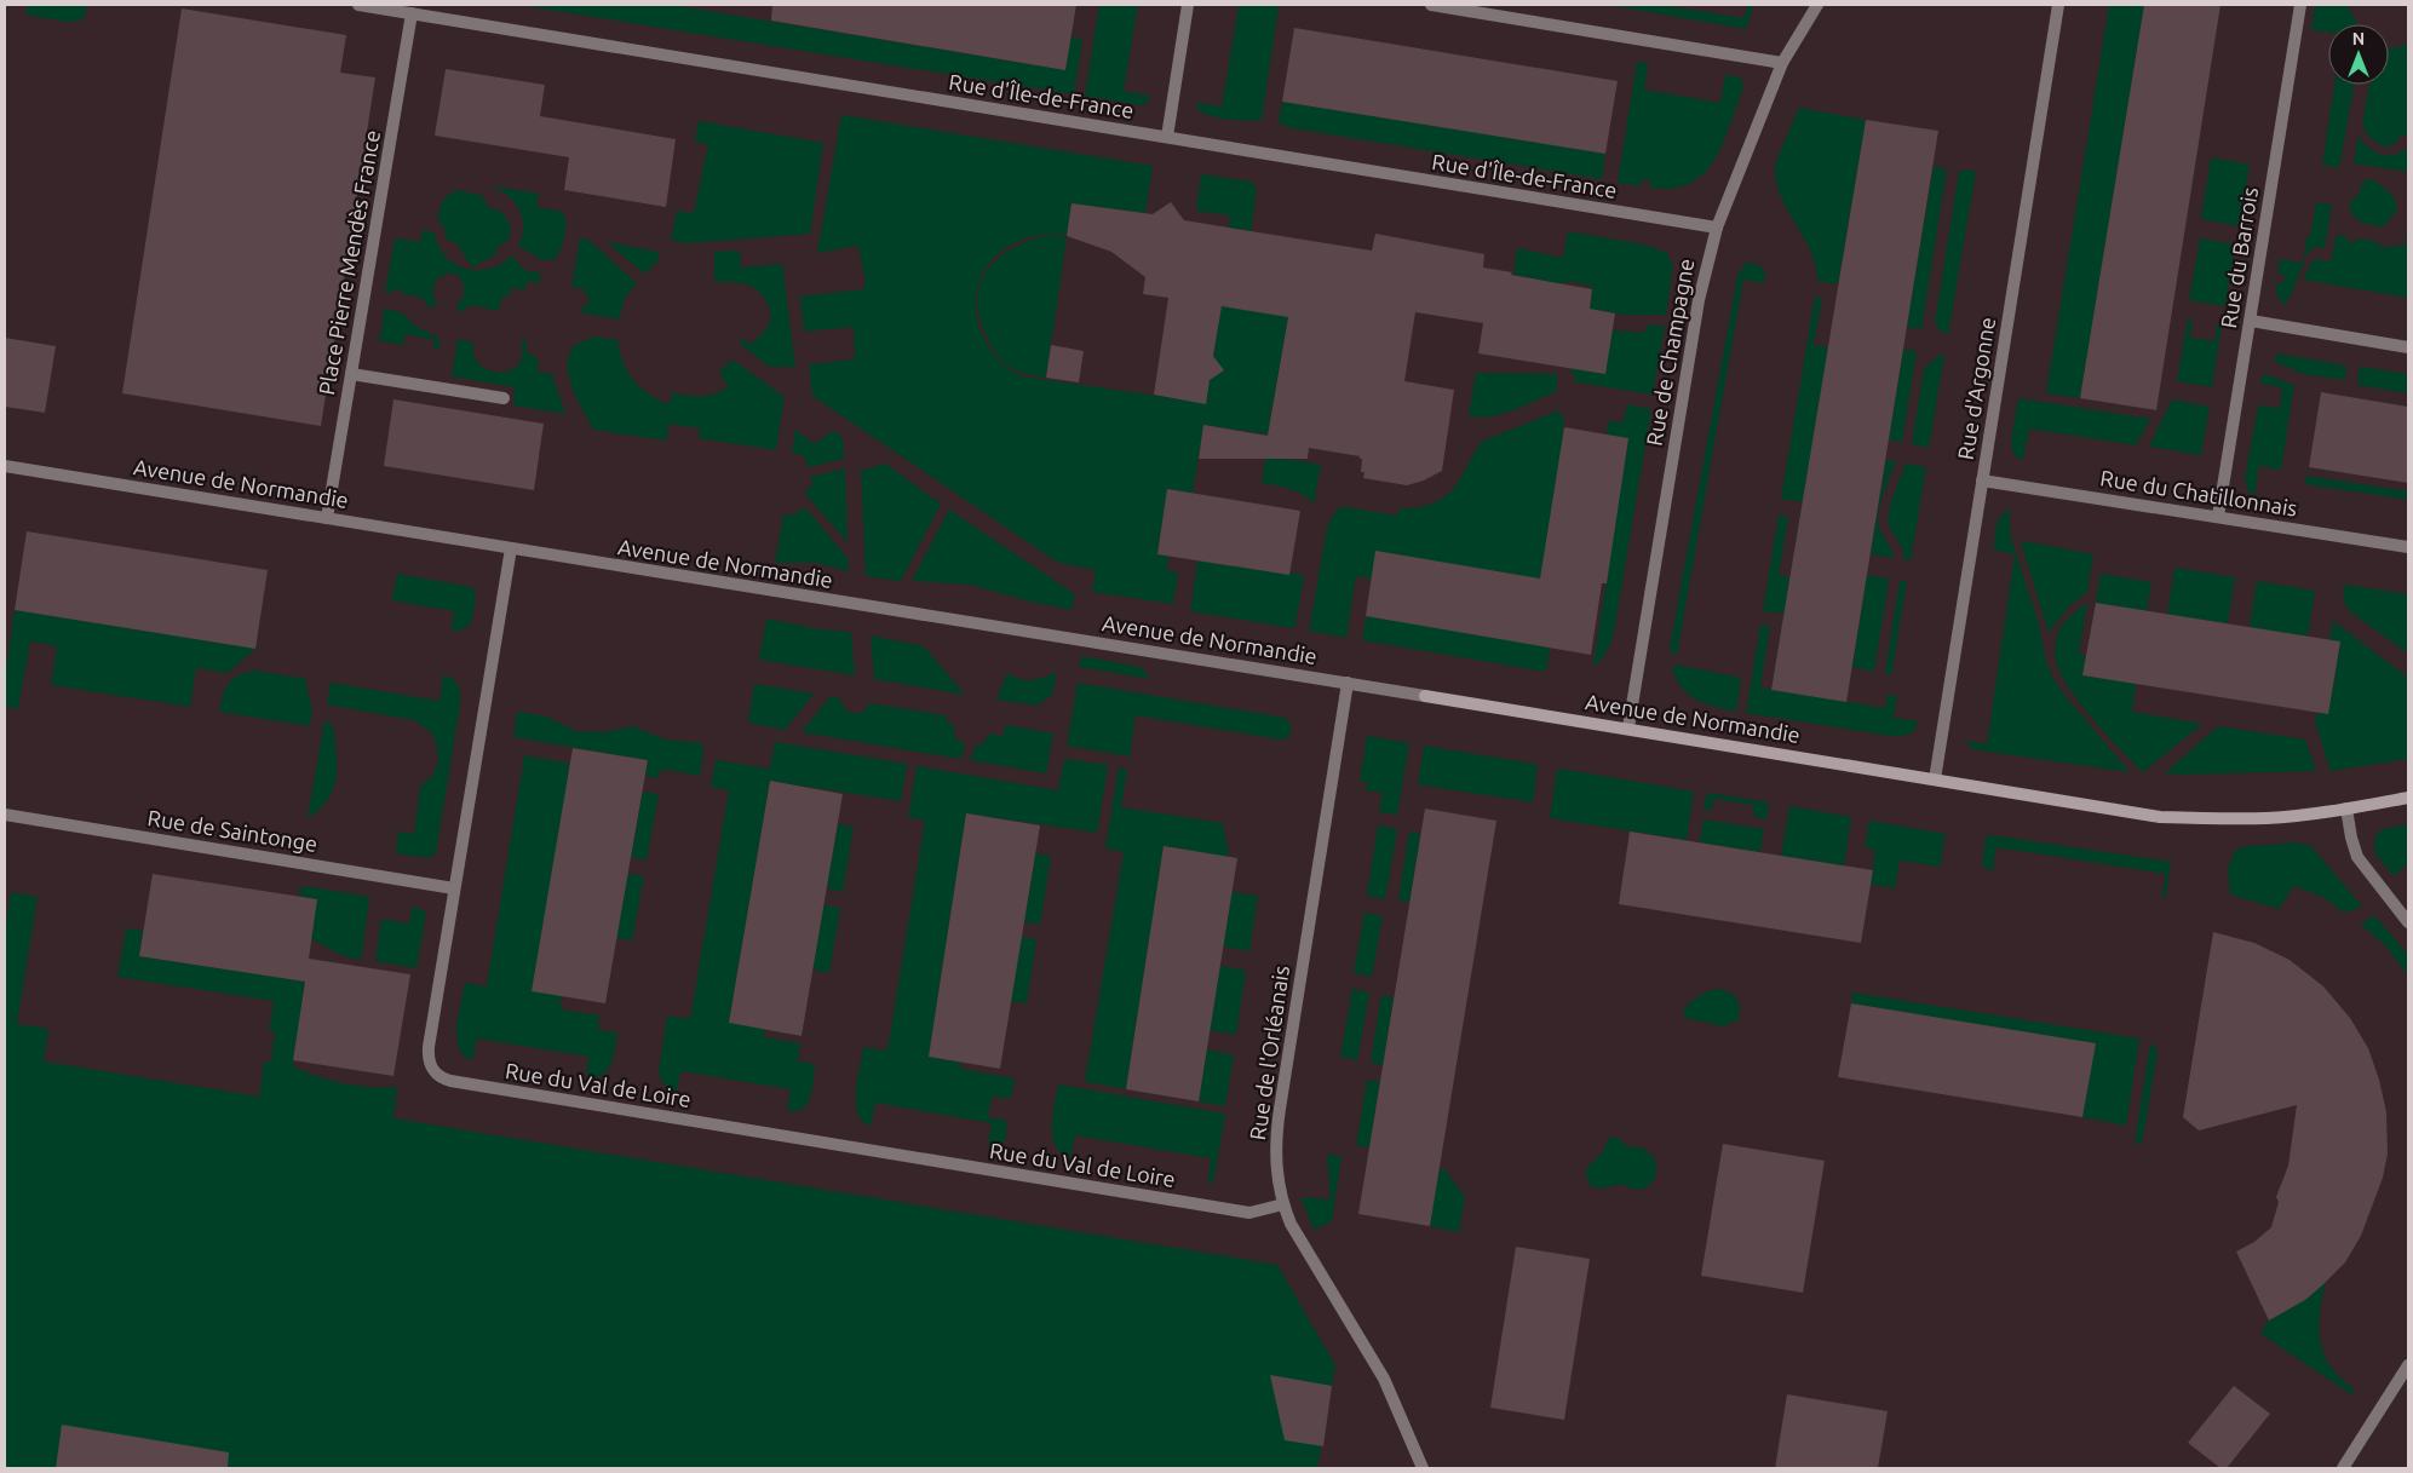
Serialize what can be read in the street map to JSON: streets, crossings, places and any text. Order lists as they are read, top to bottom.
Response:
{
  "streets": {
    "main road": ["Avenue de Normandie"],
    "street": [
      "Rue d'Île-de-France",
      "Rue du Barrois",
      "Place Pierre Mendès France",
      "Rue de Champagne",
      "Rue d'Argonne",
      "Rue du Chatillonnais",
      "Rue de Saintonge",
      "Rue de l'Orléanais",
      "Rue du Val de Loire"
    ]
  },
  "crossings": [
    ["Rue d'Île-de-France", "Place Pierre Mendès France"],
    ["Rue d'Île-de-France", "Rue de Champagne"],
    ["Rue du Barrois", "Rue du Chatillonnais"],
    ["Place Pierre Mendès France", "Avenue de Normandie"],
    ["Rue de Champagne", "Avenue de Normandie"],
    ["Rue d'Argonne", "Avenue de Normandie"],
    ["Rue d'Argonne", "Rue du Chatillonnais"],
    ["Avenue de Normandie", "Rue de l'Orléanais"],
    ["Avenue de Normandie", "Rue du Val de Loire"],
    ["Rue de Saintonge", "Rue du Val de Loire"],
    ["Rue de l'Orléanais", "Rue du Val de Loire"]
  ],
  "north": "top"
}
